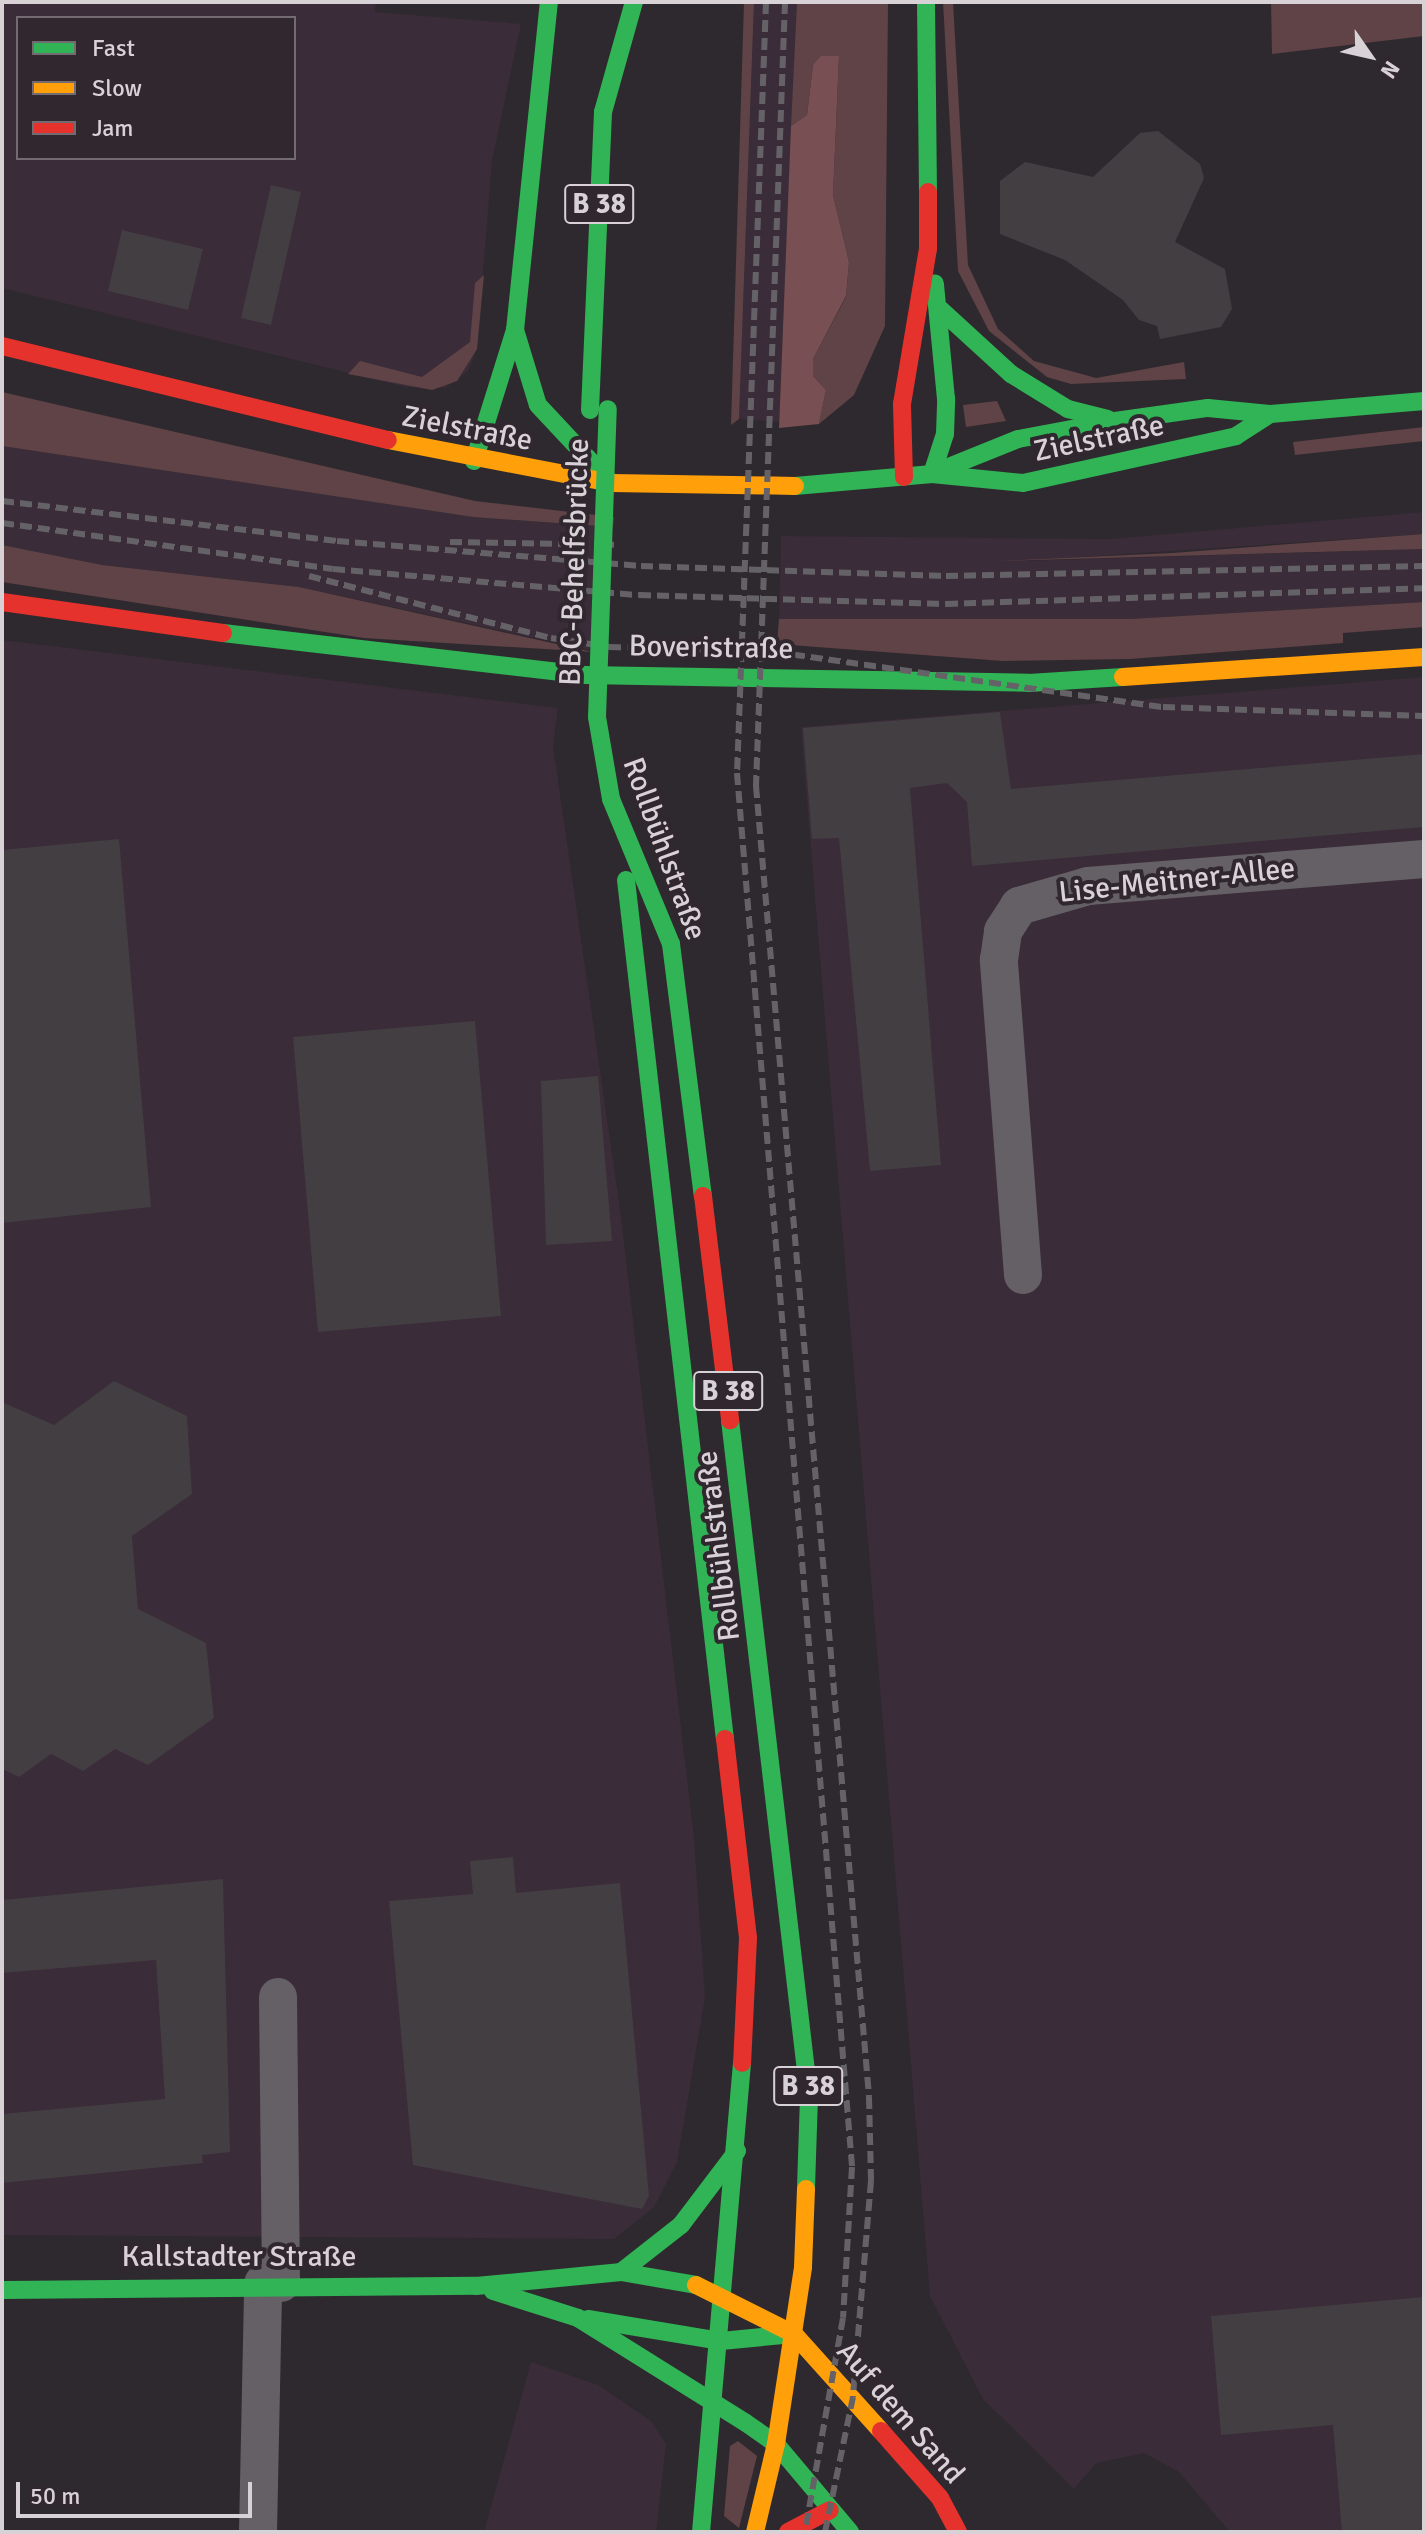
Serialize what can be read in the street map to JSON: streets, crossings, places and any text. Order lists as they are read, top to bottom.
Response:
{
  "streets": {
    "main road": [
      "B 38",
      "Zielstraße",
      "BBC-Behelfsbrücke",
      "Boveristraße",
      "Rollbühlstraße",
      "Kallstadter Straße",
      "Auf dem Sand"
    ],
    "street": ["Lise-Meitner-Allee"]
  },
  "crossings": [
    ["B 38", "BBC-Behelfsbrücke"],
    ["B 38", "Rollbühlstraße"],
    ["B 38", "Kallstadter Straße"],
    ["B 38", "Auf dem Sand"],
    ["BBC-Behelfsbrücke", "Rollbühlstraße"],
    ["Rollbühlstraße", "Kallstadter Straße"],
    ["Rollbühlstraße", "Auf dem Sand"],
    ["Kallstadter Straße", "Auf dem Sand"]
  ],
  "legend": ["Fast", "Slow", "Jam"],
  "scale_bar": "50 m",
  "north": "bottom right"
}
